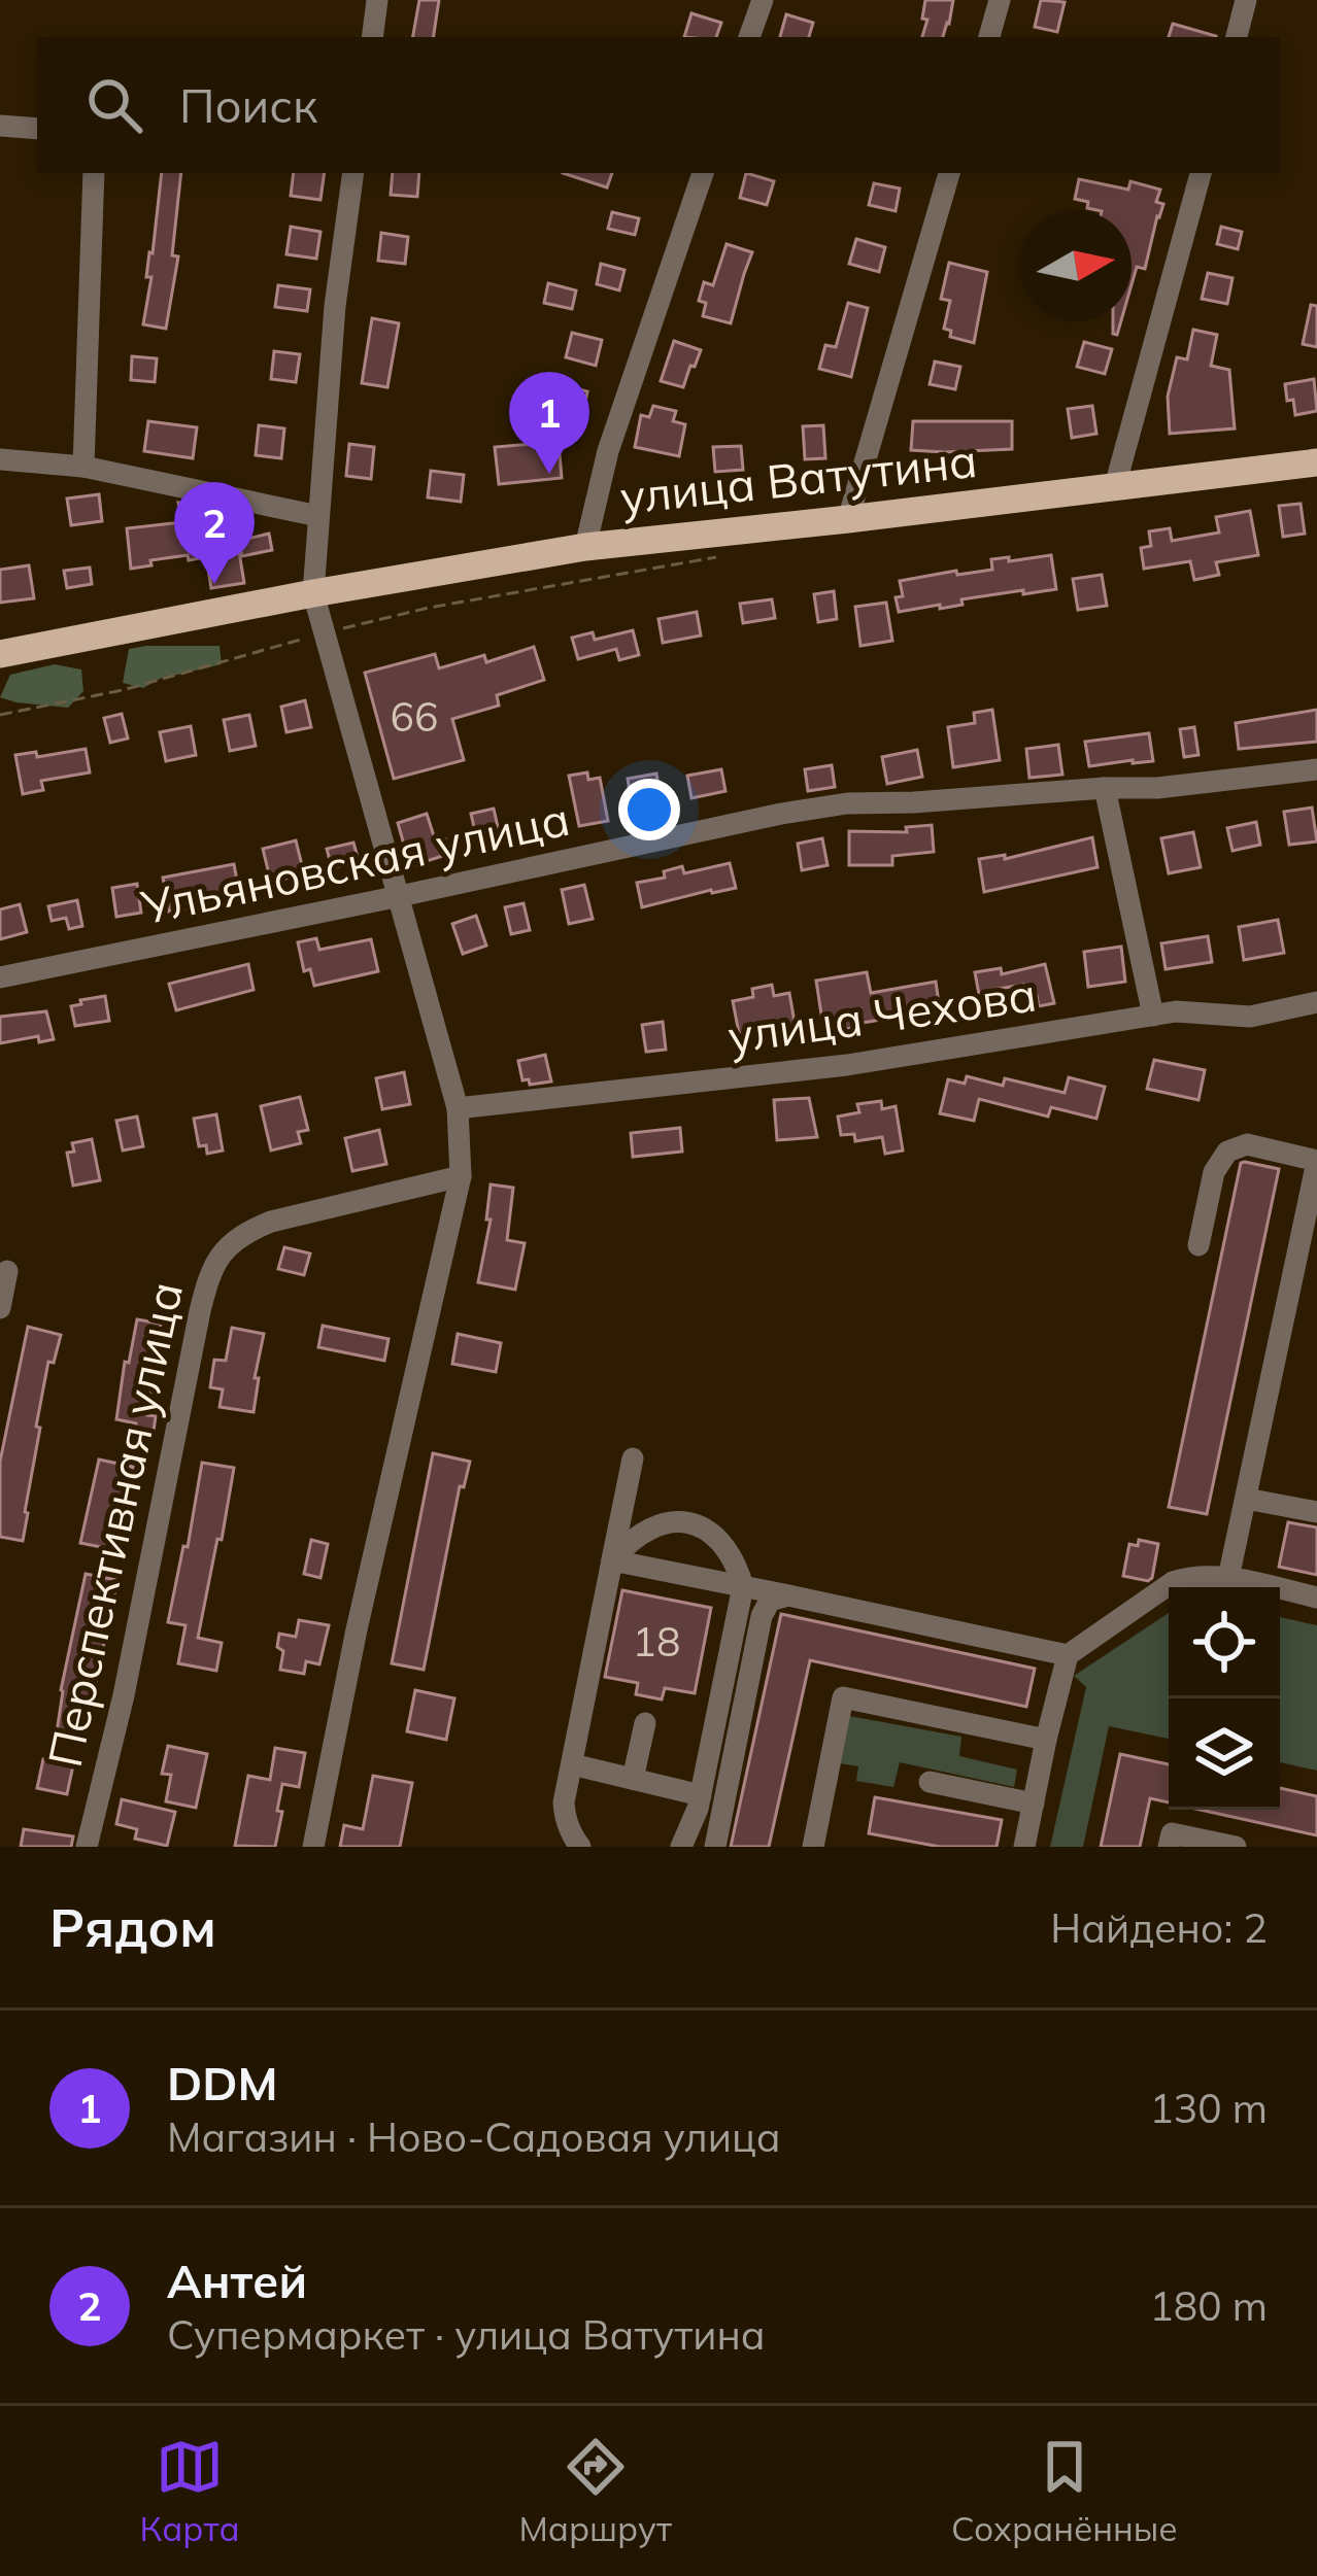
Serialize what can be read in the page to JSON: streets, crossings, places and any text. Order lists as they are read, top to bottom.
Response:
{
  "streets": {
    "main road": ["улица Ватутина"],
    "street": ["Ульяновская улица", "улица Чехова", "Перспективная улица"]
  },
  "house_numbers": ["66", "18"],
  "north": "right",
  "page": {
    "search": "Поиск",
    "pins": ["1", "2"],
    "heading": ["Рядом", "Найдено: 2"],
    "list": [
      {
        "mark": "1",
        "name": "DDM",
        "note": "Магазин · Ново-Садовая улица",
        "value": "130 m"
      },
      {
        "mark": "2",
        "name": "Антей",
        "note": "Супермаркет · улица Ватутина",
        "value": "180 m"
      }
    ],
    "nav": ["Карта", "Маршрут", "Сохранённые"]
  }
}
